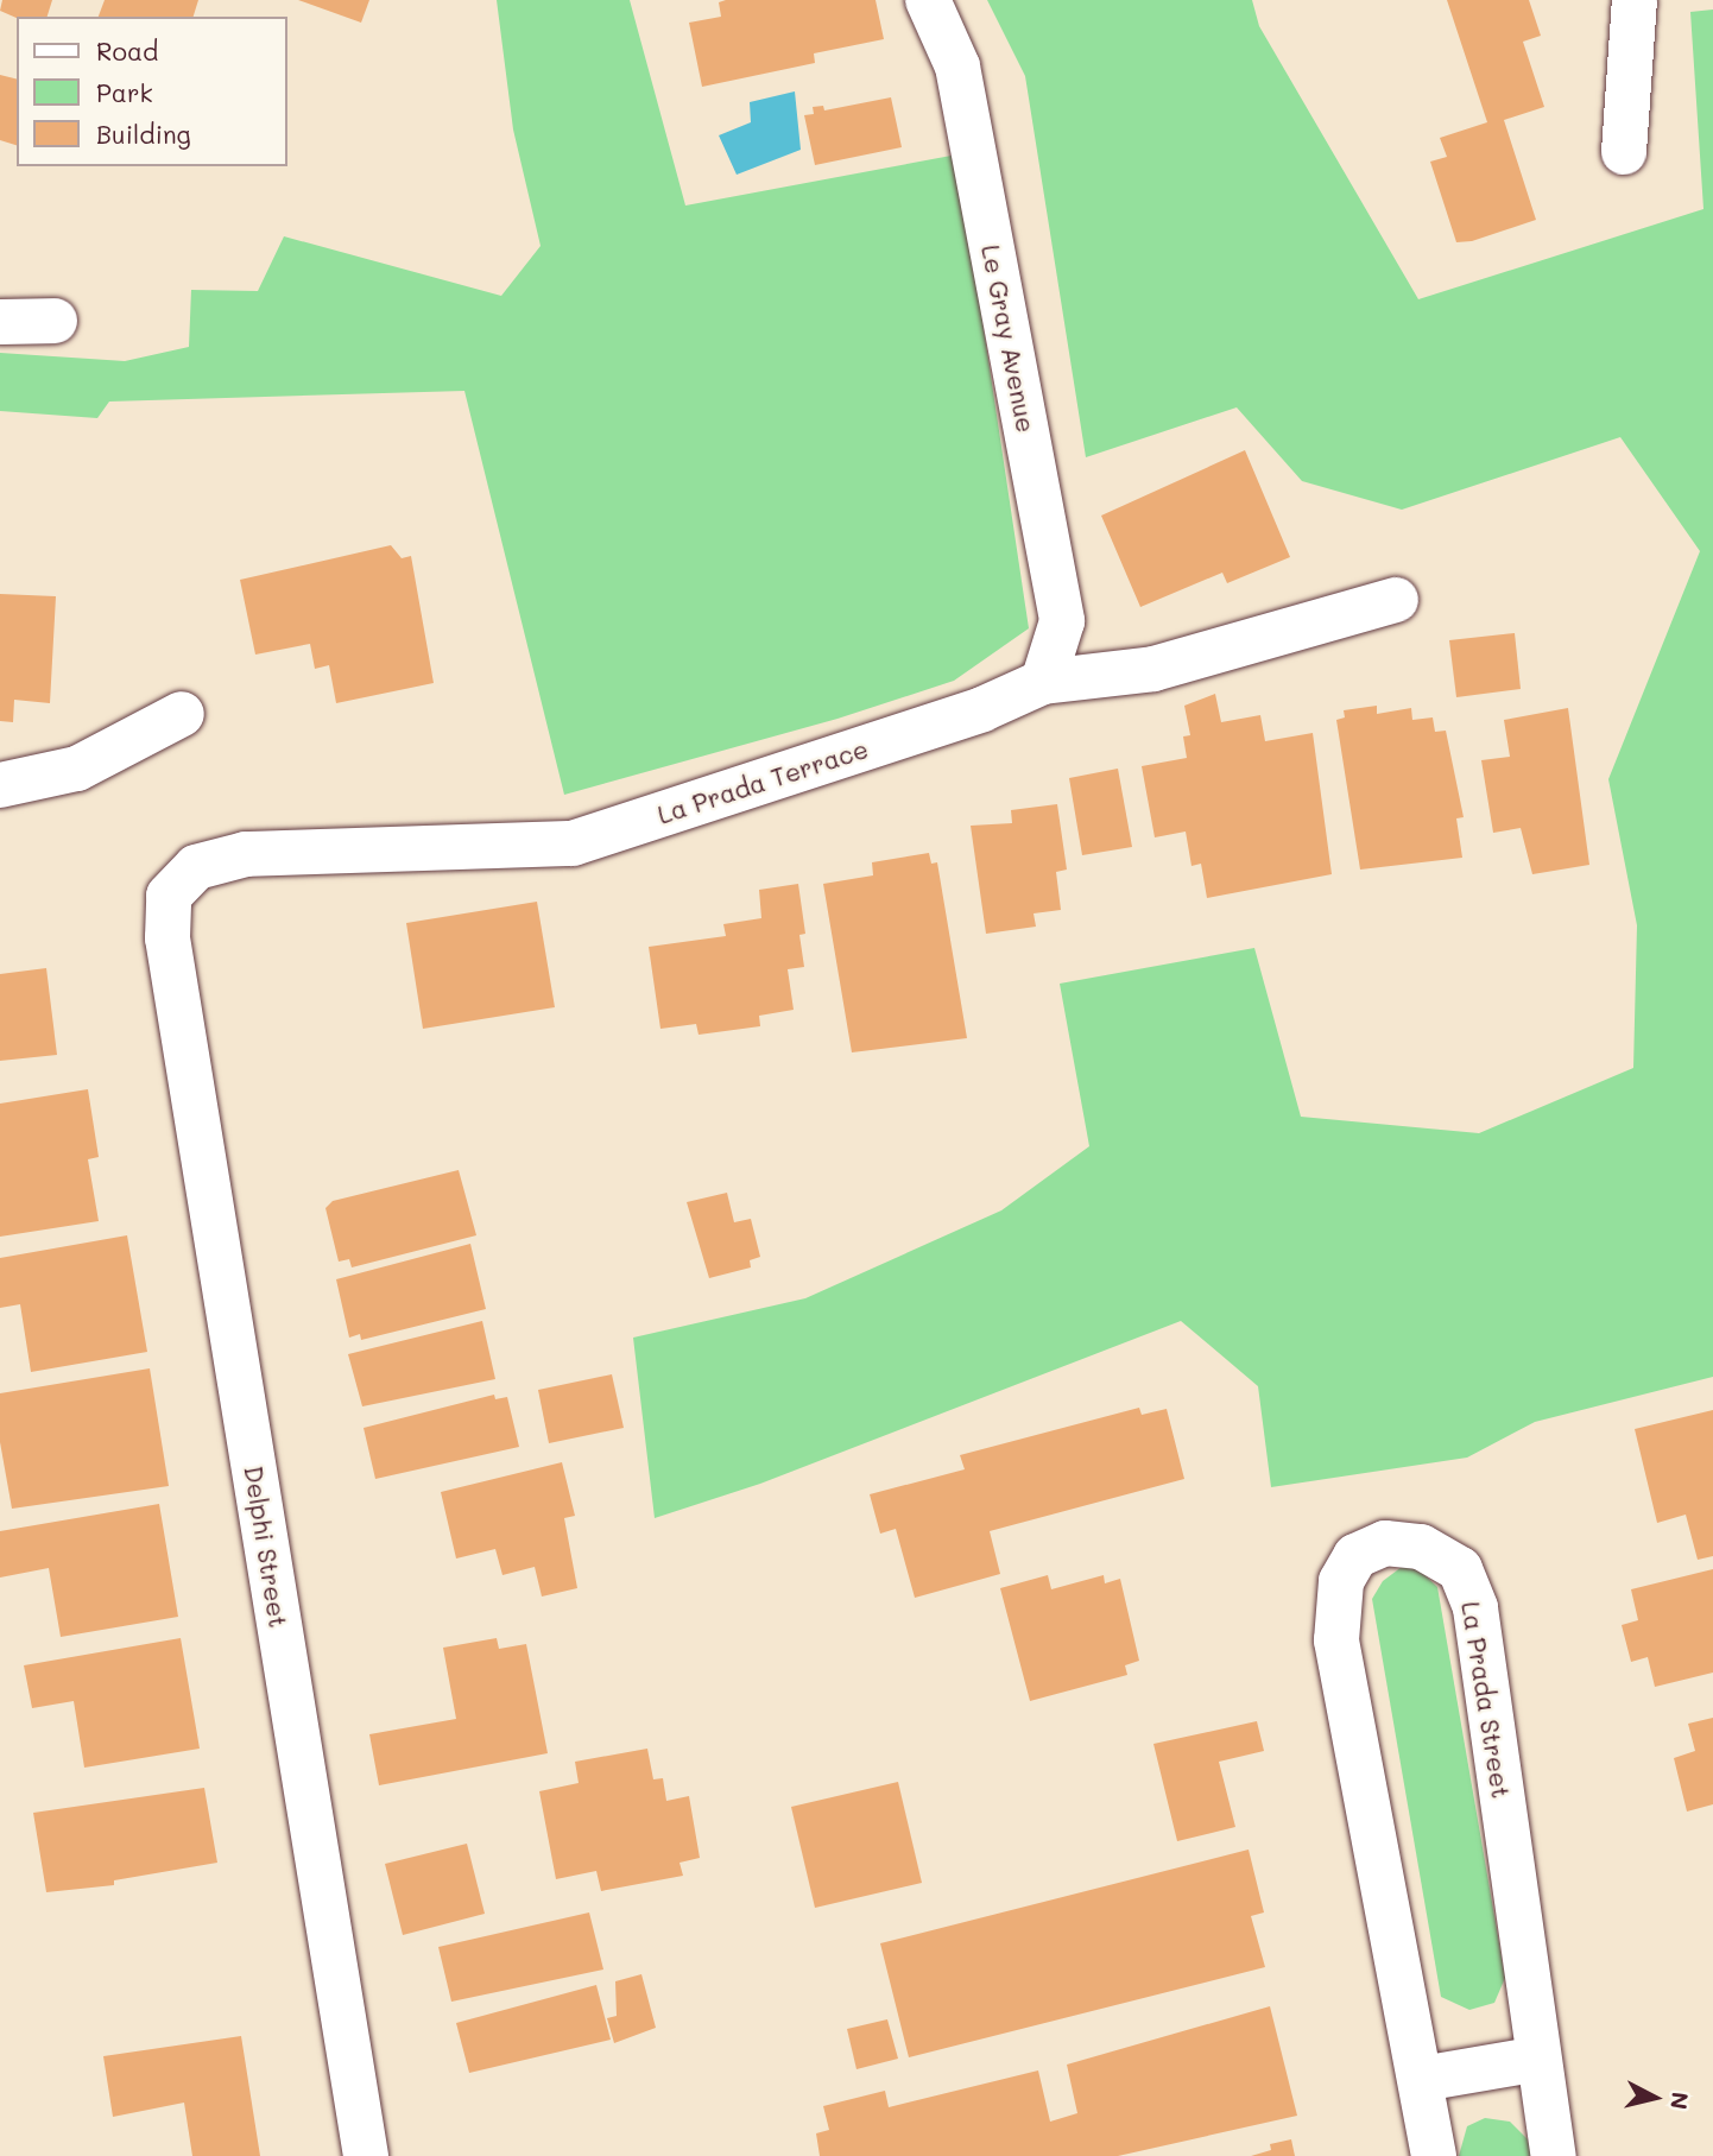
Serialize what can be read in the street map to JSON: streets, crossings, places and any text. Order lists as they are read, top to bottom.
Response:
{
  "streets": {
    "street": [
      "Le Gray Avenue",
      "La Prada Terrace",
      "Delphi Street",
      "La Prada Street"
    ]
  },
  "crossings": [
    ["Le Gray Avenue", "La Prada Terrace"],
    ["La Prada Terrace", "Delphi Street"]
  ],
  "legend": ["Road", "Park", "Building"],
  "north": "right"
}
